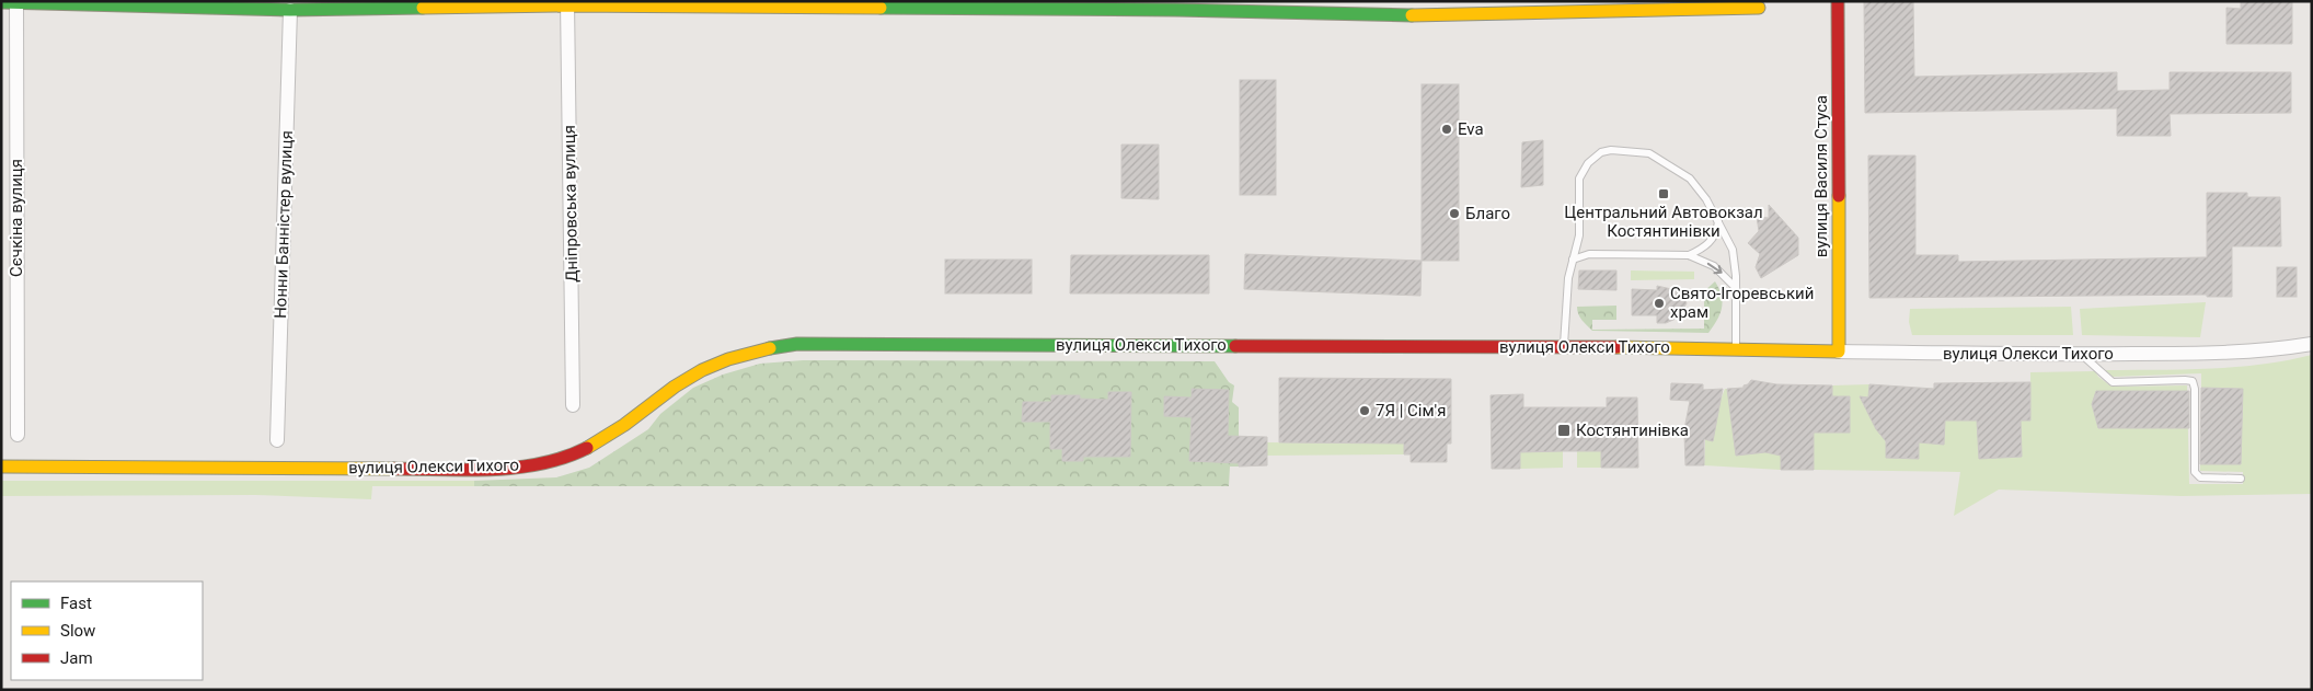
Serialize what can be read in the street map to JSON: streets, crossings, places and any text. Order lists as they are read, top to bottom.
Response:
{
  "streets": {
    "main road": ["вулиця Василя Стуса", "вулиця Олекси Тихого"],
    "street": ["Дніпровська вулиця", "Сєчкіна вулиця", "Нонни Банністер вулиця"]
  },
  "crossings": [
    ["вулиця Василя Стуса", "вулиця Олекси Тихого"]
  ],
  "places": {
    "other": [
      "Eva",
      "Благо",
      "Свято-Ігоревський храм",
      "7Я | Сім'я"
    ],
    "transit": ["Центральний Автовокзал Костянтинівки", "Костянтинівка"]
  },
  "legend": ["Fast", "Slow", "Jam"]
}
